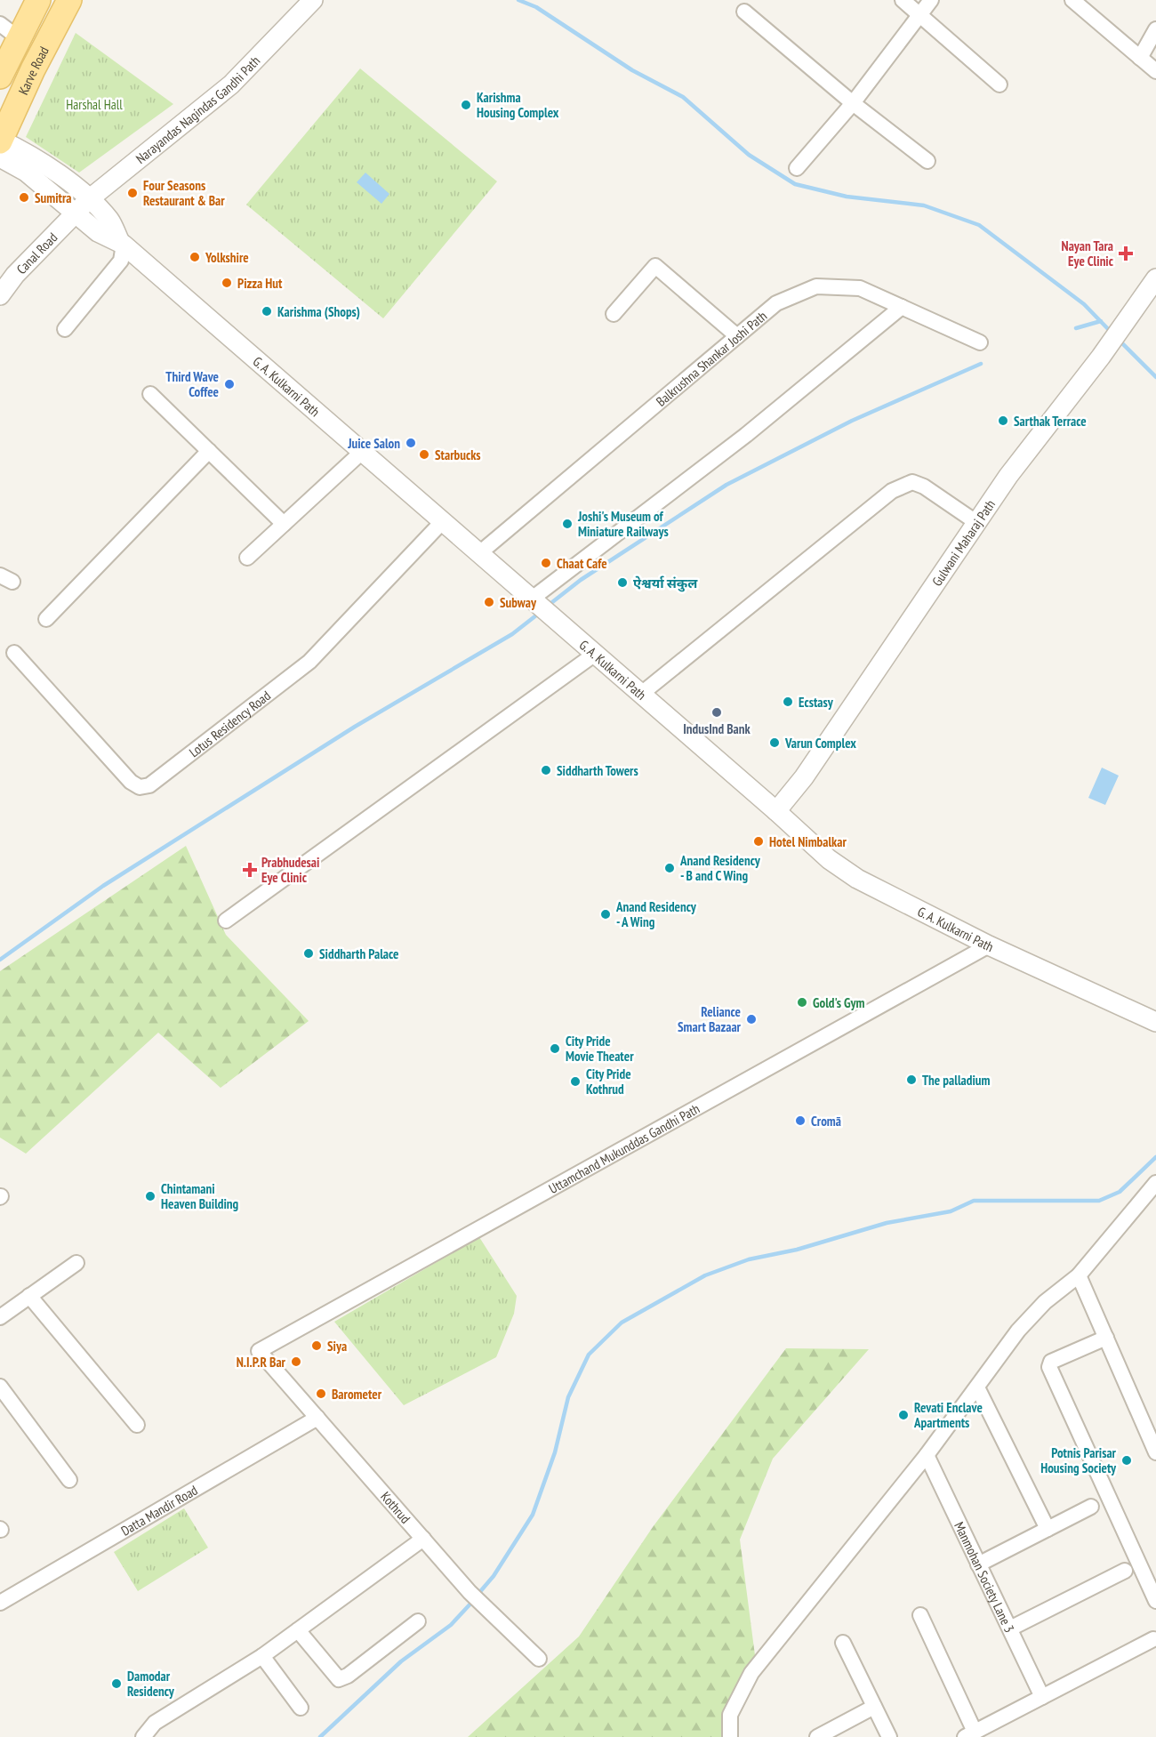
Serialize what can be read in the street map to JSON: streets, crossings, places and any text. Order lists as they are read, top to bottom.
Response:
{
  "streets": {
    "main road": ["Karve Road"],
    "street": [
      "Narayandas Nagindas Gandhi Path",
      "Canal Road",
      "Balkrushna Shankar Joshi Path",
      "G. A. Kulkarni Path",
      "Gulwani Maharaj Path",
      "Lotus Residency Road",
      "Uttamchand Mukunddas Gandhi Path",
      "Kothrud",
      "Datta Mandir Road",
      "Manmohan Society Lane 3"
    ]
  },
  "crossings": [
    ["Karve Road", "G. A. Kulkarni Path"],
    ["Narayandas Nagindas Gandhi Path", "Canal Road"],
    ["Narayandas Nagindas Gandhi Path", "G. A. Kulkarni Path"],
    ["Canal Road", "G. A. Kulkarni Path"],
    ["Balkrushna Shankar Joshi Path", "G. A. Kulkarni Path"],
    ["G. A. Kulkarni Path", "Gulwani Maharaj Path"],
    ["G. A. Kulkarni Path", "Lotus Residency Road"],
    ["G. A. Kulkarni Path", "Uttamchand Mukunddas Gandhi Path"],
    ["Uttamchand Mukunddas Gandhi Path", "Kothrud"],
    ["Kothrud", "Datta Mandir Road"]
  ],
  "parks": ["Harshal Hall"],
  "places": {
    "other": [
      "Karishma Housing Complex",
      "Four Seasons Restaurant & Bar",
      "Sumitra",
      "Yolkshire",
      "Pizza Hut",
      "Karishma (Shops)",
      "Third Wave Coffee",
      "Sarthak Terrace",
      "Juice Salon",
      "Starbucks",
      "Joshi's Museum of Miniature Railways",
      "Chaat Cafe",
      "ऐश्वर्या संकुल",
      "Subway",
      "Ecstasy",
      "IndusInd Bank",
      "Varun Complex",
      "Siddharth Towers",
      "Hotel Nimbalkar",
      "Anand Residency - B and C Wing",
      "Anand Residency - A Wing",
      "Siddharth Palace",
      "Gold's Gym",
      "Reliance Smart Bazaar",
      "City Pride Movie Theater",
      "The palladium",
      "City Pride Kothrud",
      "Cromā",
      "Chintamani Heaven Building",
      "Siya",
      "N.I.P.R Bar",
      "Barometer",
      "Revati Enclave Apartments",
      "Potnis Parisar Housing Society",
      "Damodar Residency"
    ],
    "health": ["Nayan Tara Eye Clinic", "Prabhudesai Eye Clinic"]
  }
}
